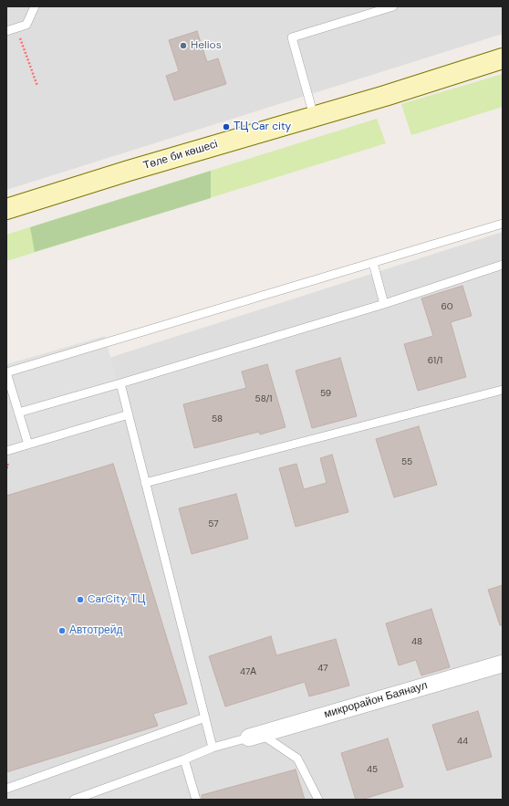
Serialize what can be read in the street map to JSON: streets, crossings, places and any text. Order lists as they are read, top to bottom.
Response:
{
  "streets": {
    "street": ["Төле би көшесі", "микрорайон Баянаул"]
  },
  "places": [
    "Helios",
    "ТЦ Car city",
    "CarCity, ТЦ",
    "Автотрейд"
  ],
  "house_numbers": [
    "60",
    "61/1",
    "59",
    "58/1",
    "58",
    "55",
    "57",
    "48",
    "47",
    "47А",
    "44",
    "45"
  ]
}
